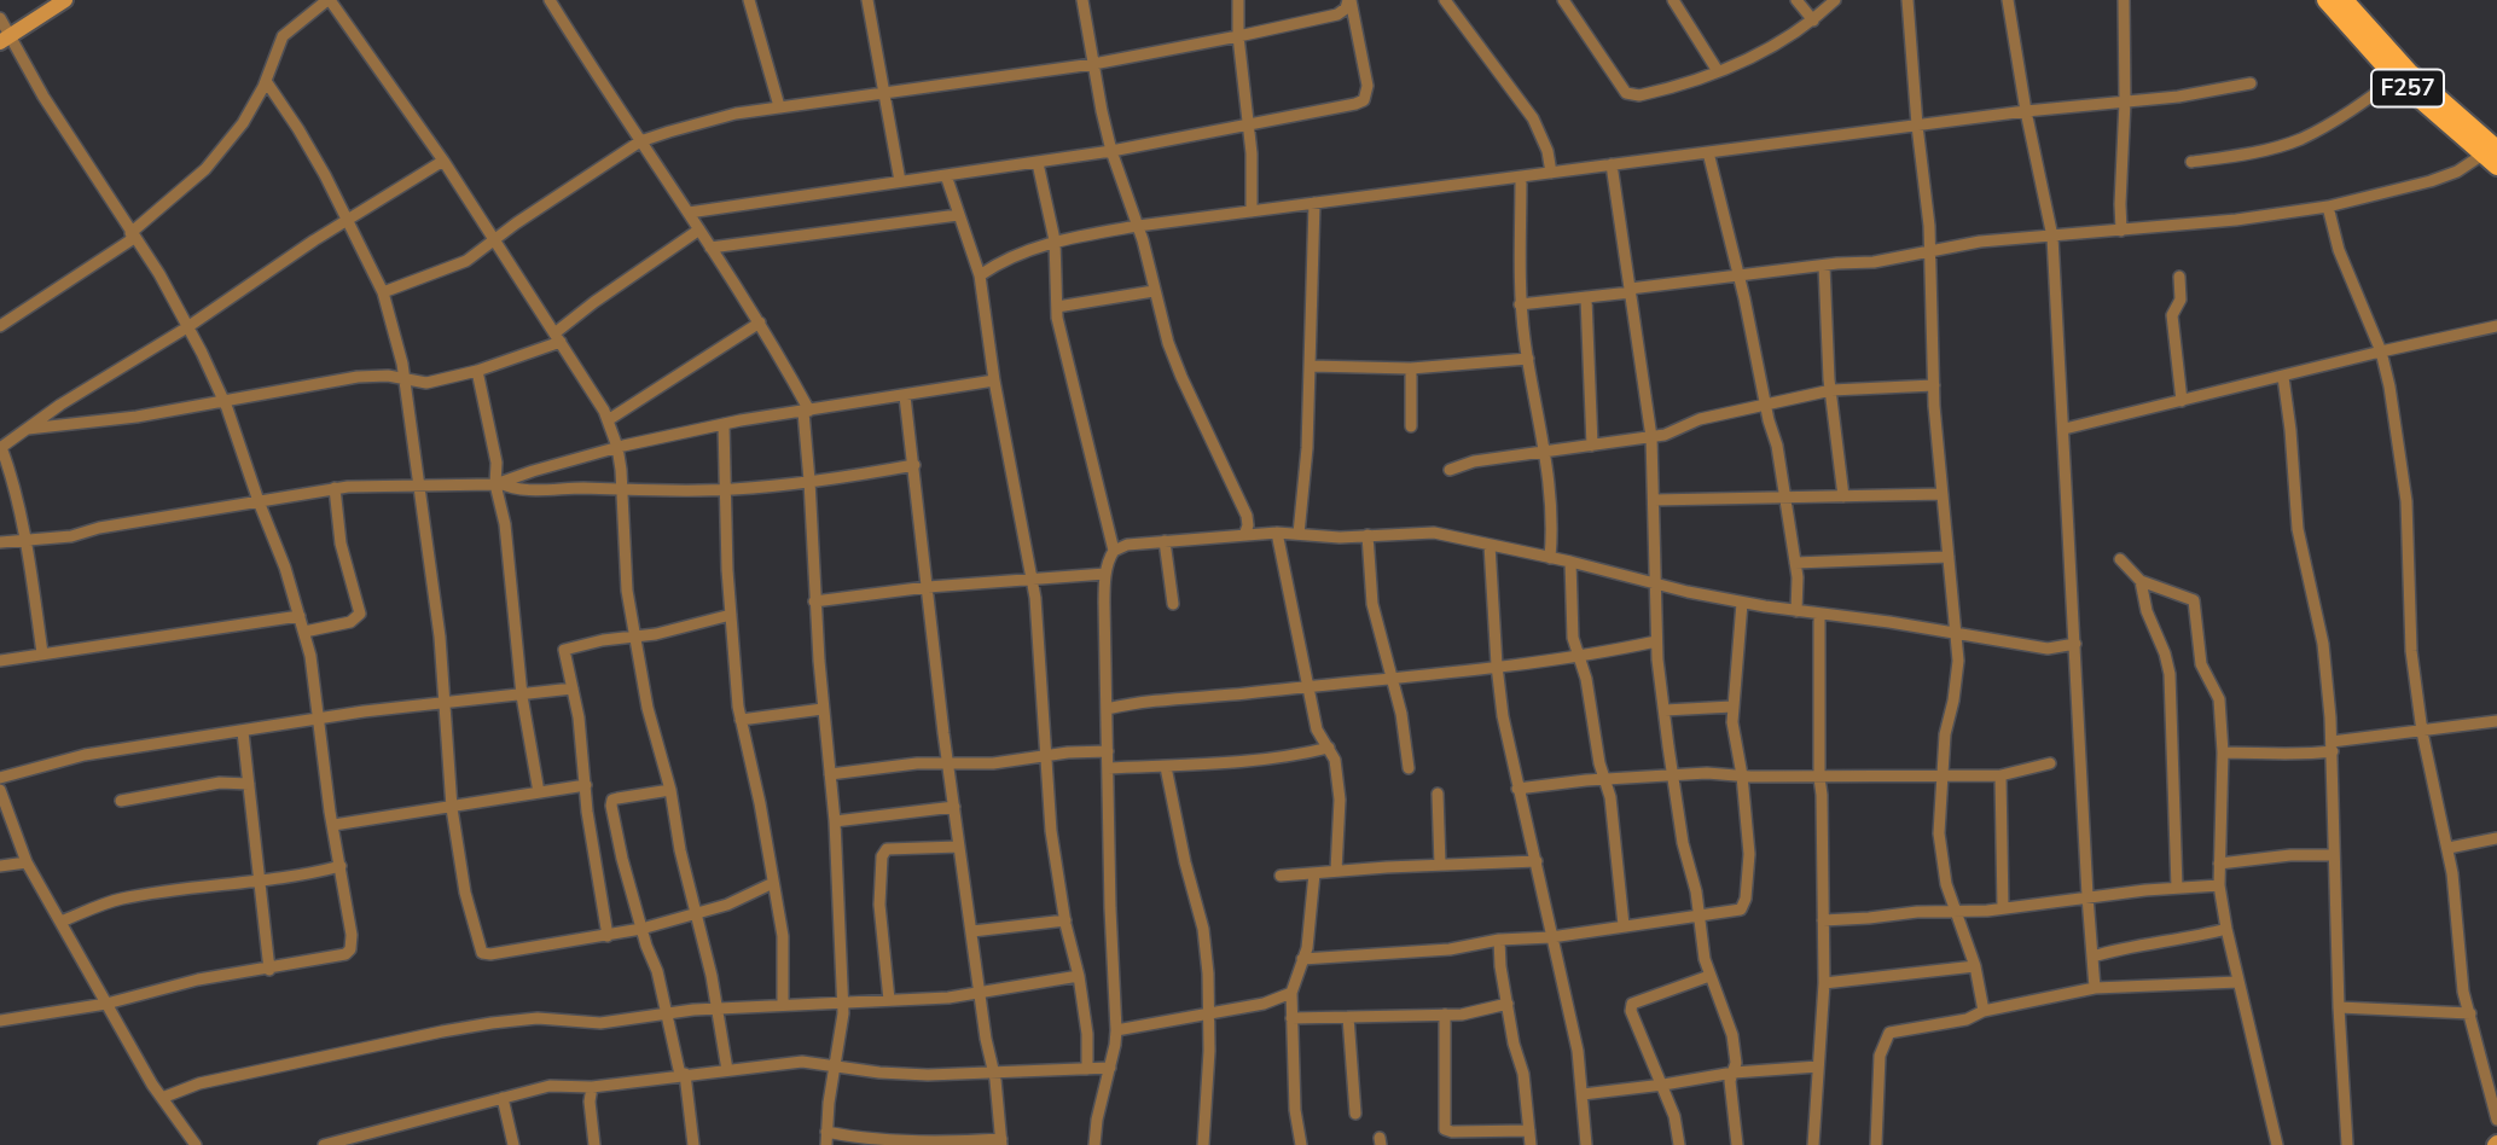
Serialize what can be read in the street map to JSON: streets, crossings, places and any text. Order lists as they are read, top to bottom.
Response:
{
  "streets": {
    "main road": ["F257"]
  }
}
